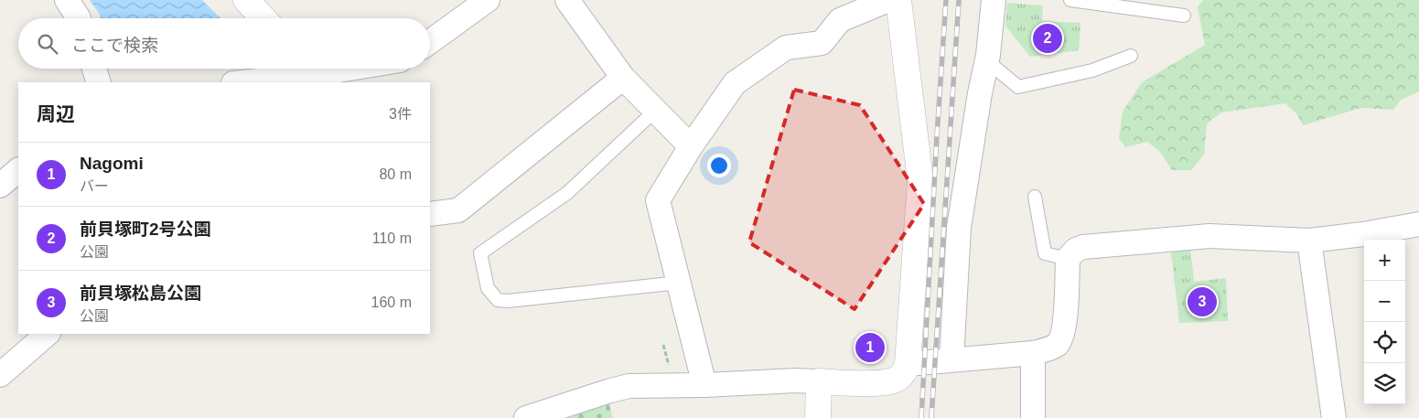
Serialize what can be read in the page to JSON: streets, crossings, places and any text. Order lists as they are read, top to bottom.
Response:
{
  "page": {
    "search": "ここで検索",
    "pins": ["2", "3", "1"],
    "heading": ["周辺", "3件"],
    "list": [
      {
        "mark": "1",
        "name": "Nagomi",
        "note": "バー",
        "value": "80 m"
      },
      {
        "mark": "2",
        "name": "前貝塚町2号公園",
        "note": "公園",
        "value": "110 m"
      },
      {
        "mark": "3",
        "name": "前貝塚松島公園",
        "note": "公園",
        "value": "160 m"
      }
    ],
    "map_buttons": ["+", "−"]
  }
}
